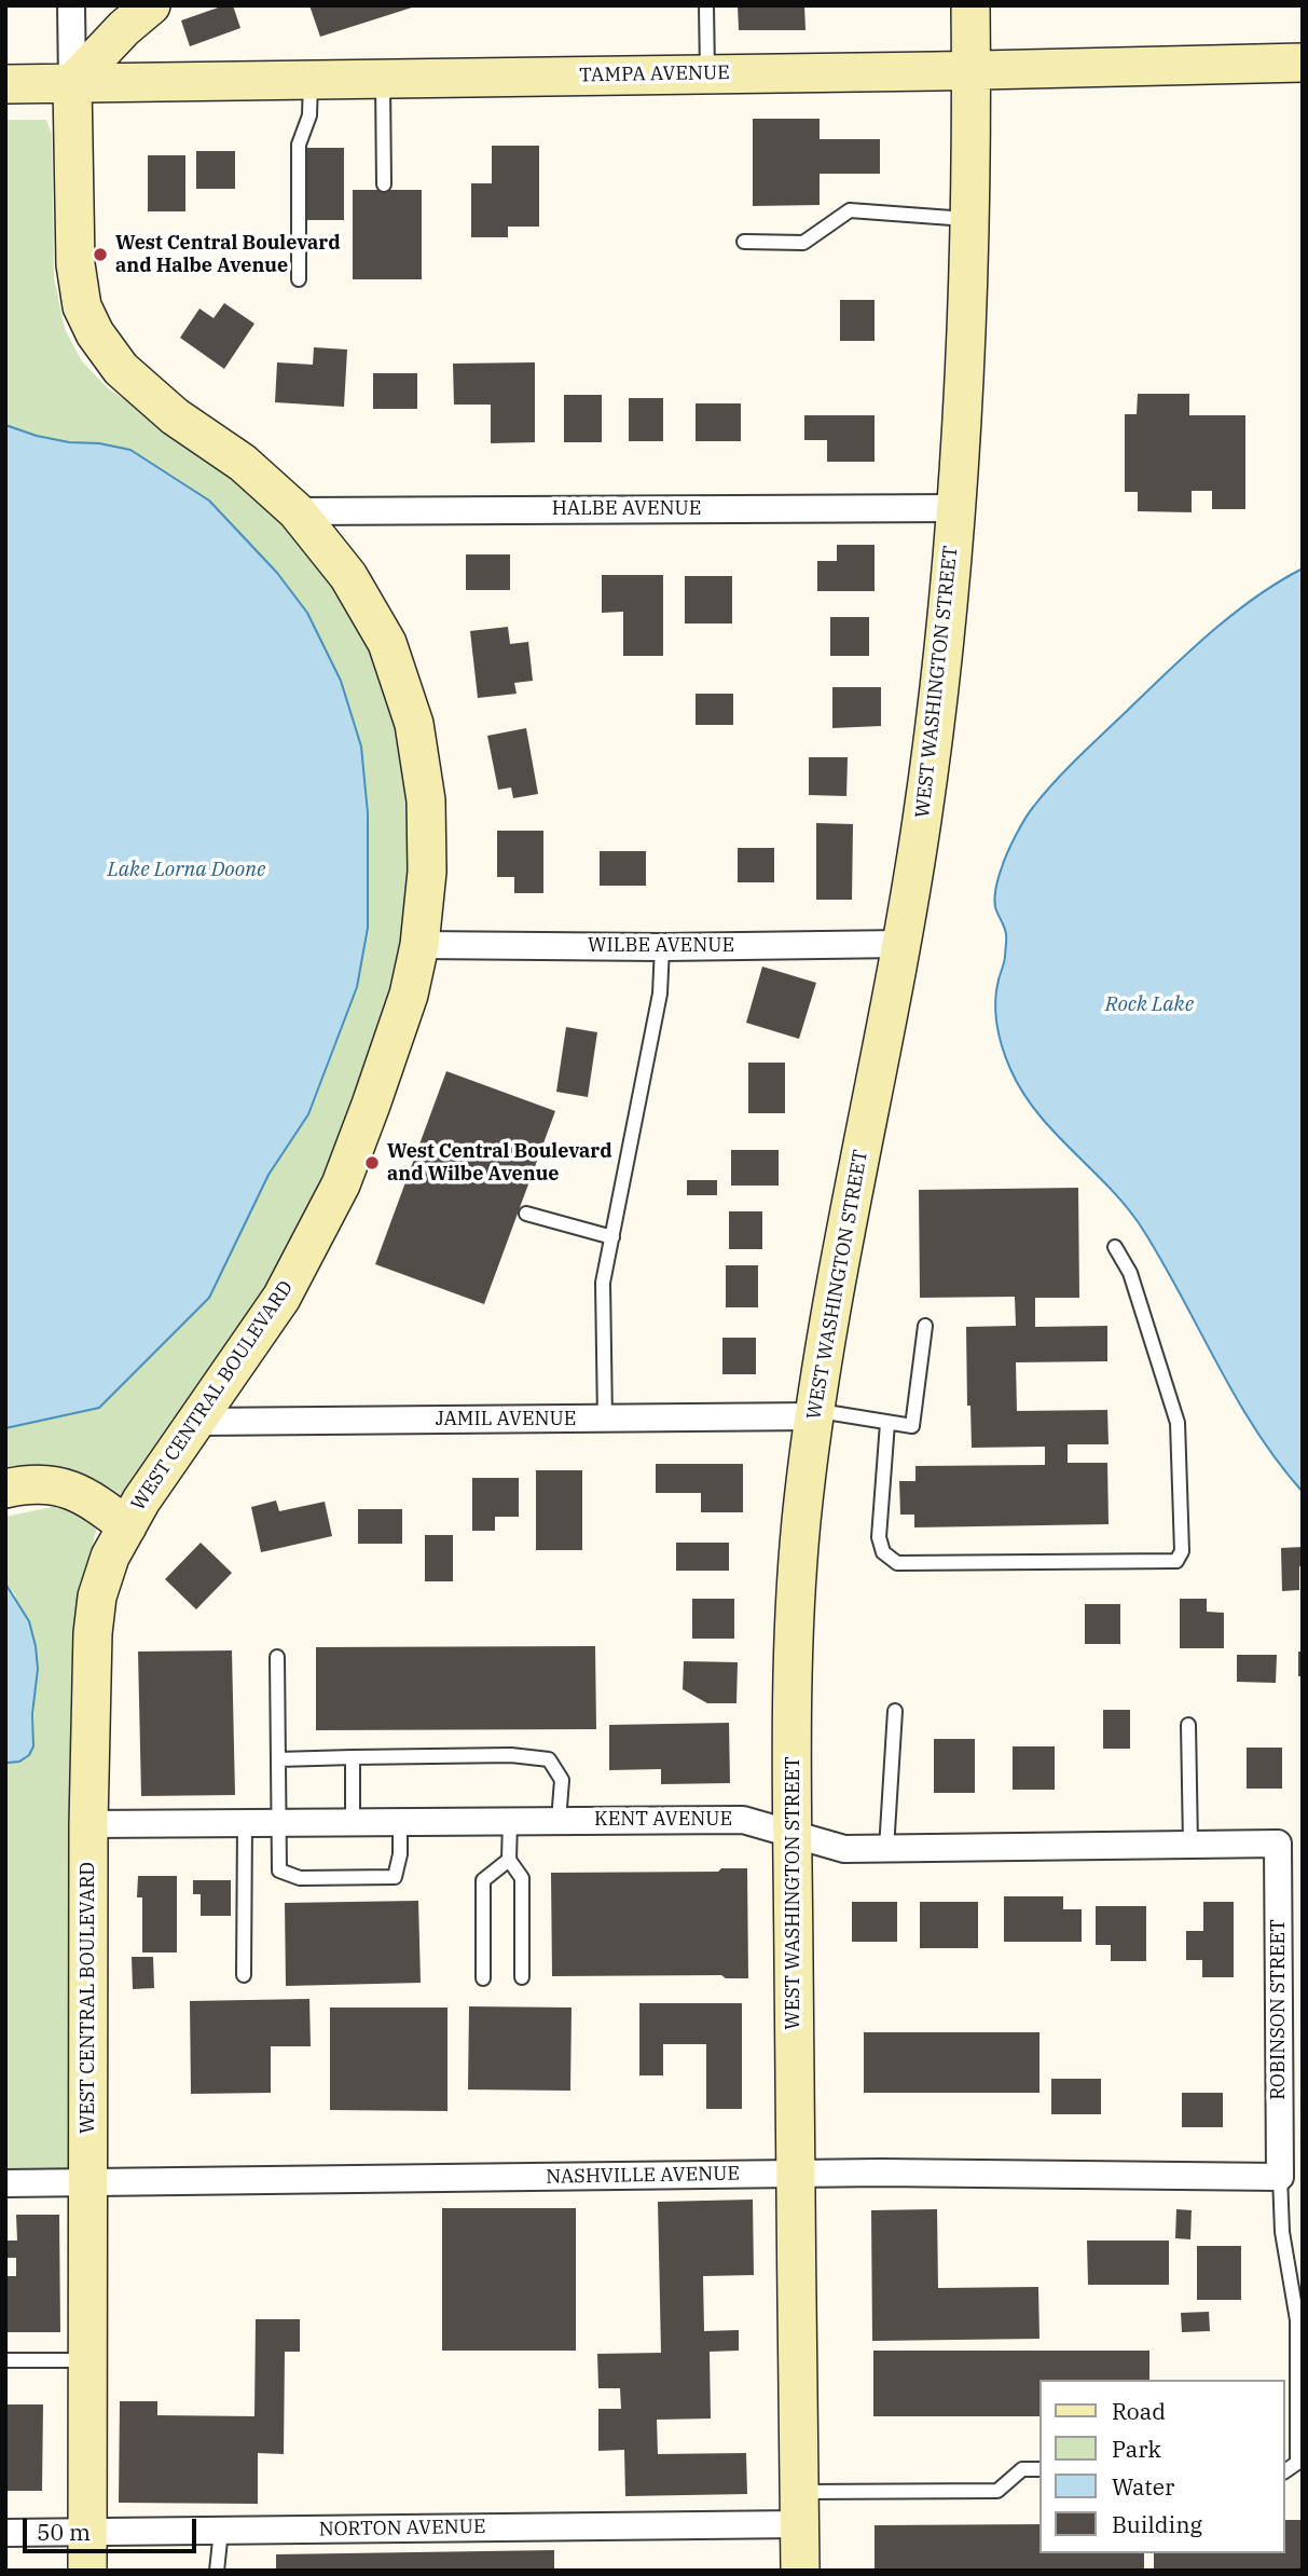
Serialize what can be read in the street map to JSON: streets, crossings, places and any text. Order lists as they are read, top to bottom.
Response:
{
  "streets": {
    "street": [
      "TAMPA AVENUE",
      "HALBE AVENUE",
      "WEST WASHINGTON STREET",
      "WILBE AVENUE",
      "WEST CENTRAL BOULEVARD",
      "JAMIL AVENUE",
      "KENT AVENUE",
      "ROBINSON STREET",
      "NASHVILLE AVENUE",
      "NORTON AVENUE"
    ]
  },
  "crossings": [
    ["TAMPA AVENUE", "WEST WASHINGTON STREET"],
    ["TAMPA AVENUE", "WEST CENTRAL BOULEVARD"],
    ["HALBE AVENUE", "WEST WASHINGTON STREET"],
    ["HALBE AVENUE", "WEST CENTRAL BOULEVARD"],
    ["WEST WASHINGTON STREET", "WILBE AVENUE"],
    ["WEST WASHINGTON STREET", "JAMIL AVENUE"],
    ["WEST WASHINGTON STREET", "KENT AVENUE"],
    ["WEST WASHINGTON STREET", "NASHVILLE AVENUE"],
    ["WEST WASHINGTON STREET", "NORTON AVENUE"],
    ["WILBE AVENUE", "WEST CENTRAL BOULEVARD"],
    ["WEST CENTRAL BOULEVARD", "JAMIL AVENUE"],
    ["WEST CENTRAL BOULEVARD", "KENT AVENUE"],
    ["WEST CENTRAL BOULEVARD", "NASHVILLE AVENUE"],
    ["WEST CENTRAL BOULEVARD", "NORTON AVENUE"],
    ["KENT AVENUE", "ROBINSON STREET"],
    ["ROBINSON STREET", "NASHVILLE AVENUE"]
  ],
  "water": ["Lake Lorna Doone", "Rock Lake"],
  "places": ["West Central Boulevard and Halbe Avenue", "West Central Boulevard and Wilbe Avenue"],
  "legend": [
    "Road",
    "Park",
    "Water",
    "Building"
  ],
  "scale_bar": "50 m"
}
